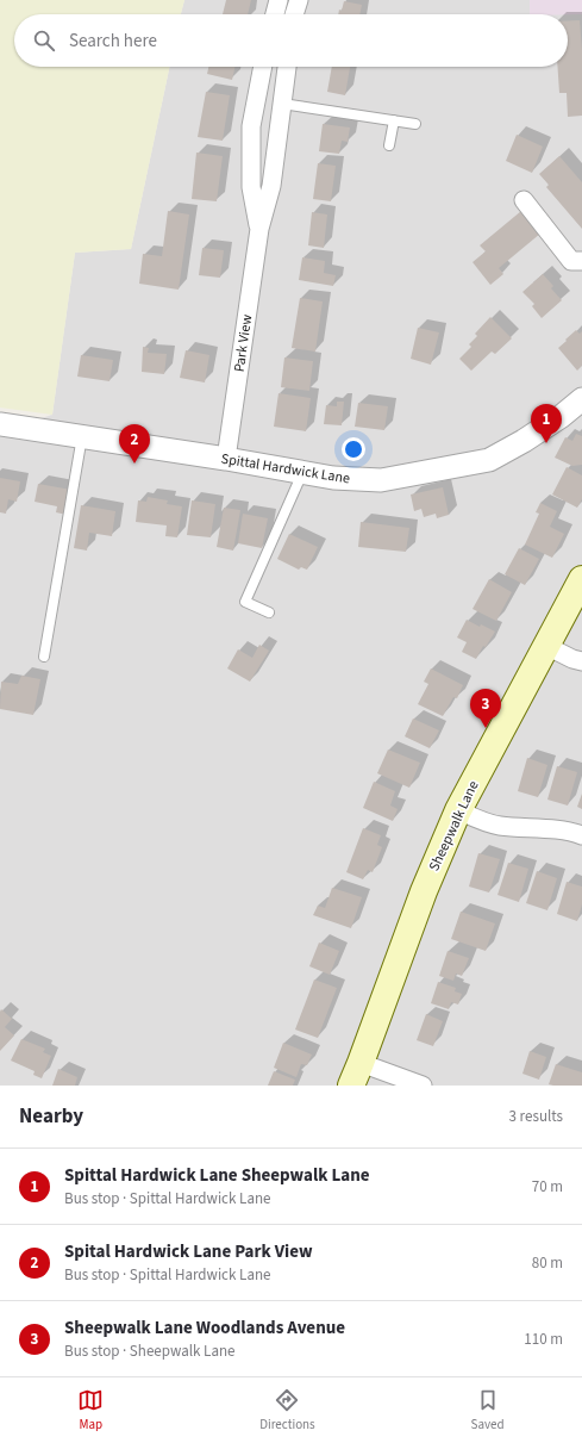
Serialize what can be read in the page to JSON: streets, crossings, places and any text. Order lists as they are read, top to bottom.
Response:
{
  "streets": {
    "main road": ["Sheepwalk Lane"],
    "street": ["Park View", "Spittal Hardwick Lane"]
  },
  "crossings": [
    ["Park View", "Spittal Hardwick Lane"]
  ],
  "page": {
    "search": "Search here",
    "pins": ["1", "2", "3"],
    "heading": ["Nearby", "3 results"],
    "list": [
      {
        "mark": "1",
        "name": "Spittal Hardwick Lane Sheepwalk Lane",
        "note": "Bus stop · Spittal Hardwick Lane",
        "value": "70 m"
      },
      {
        "mark": "2",
        "name": "Spital Hardwick Lane Park View",
        "note": "Bus stop · Spittal Hardwick Lane",
        "value": "80 m"
      },
      {
        "mark": "3",
        "name": "Sheepwalk Lane Woodlands Avenue",
        "note": "Bus stop · Sheepwalk Lane",
        "value": "110 m"
      }
    ],
    "nav": ["Map", "Directions", "Saved"]
  }
}
